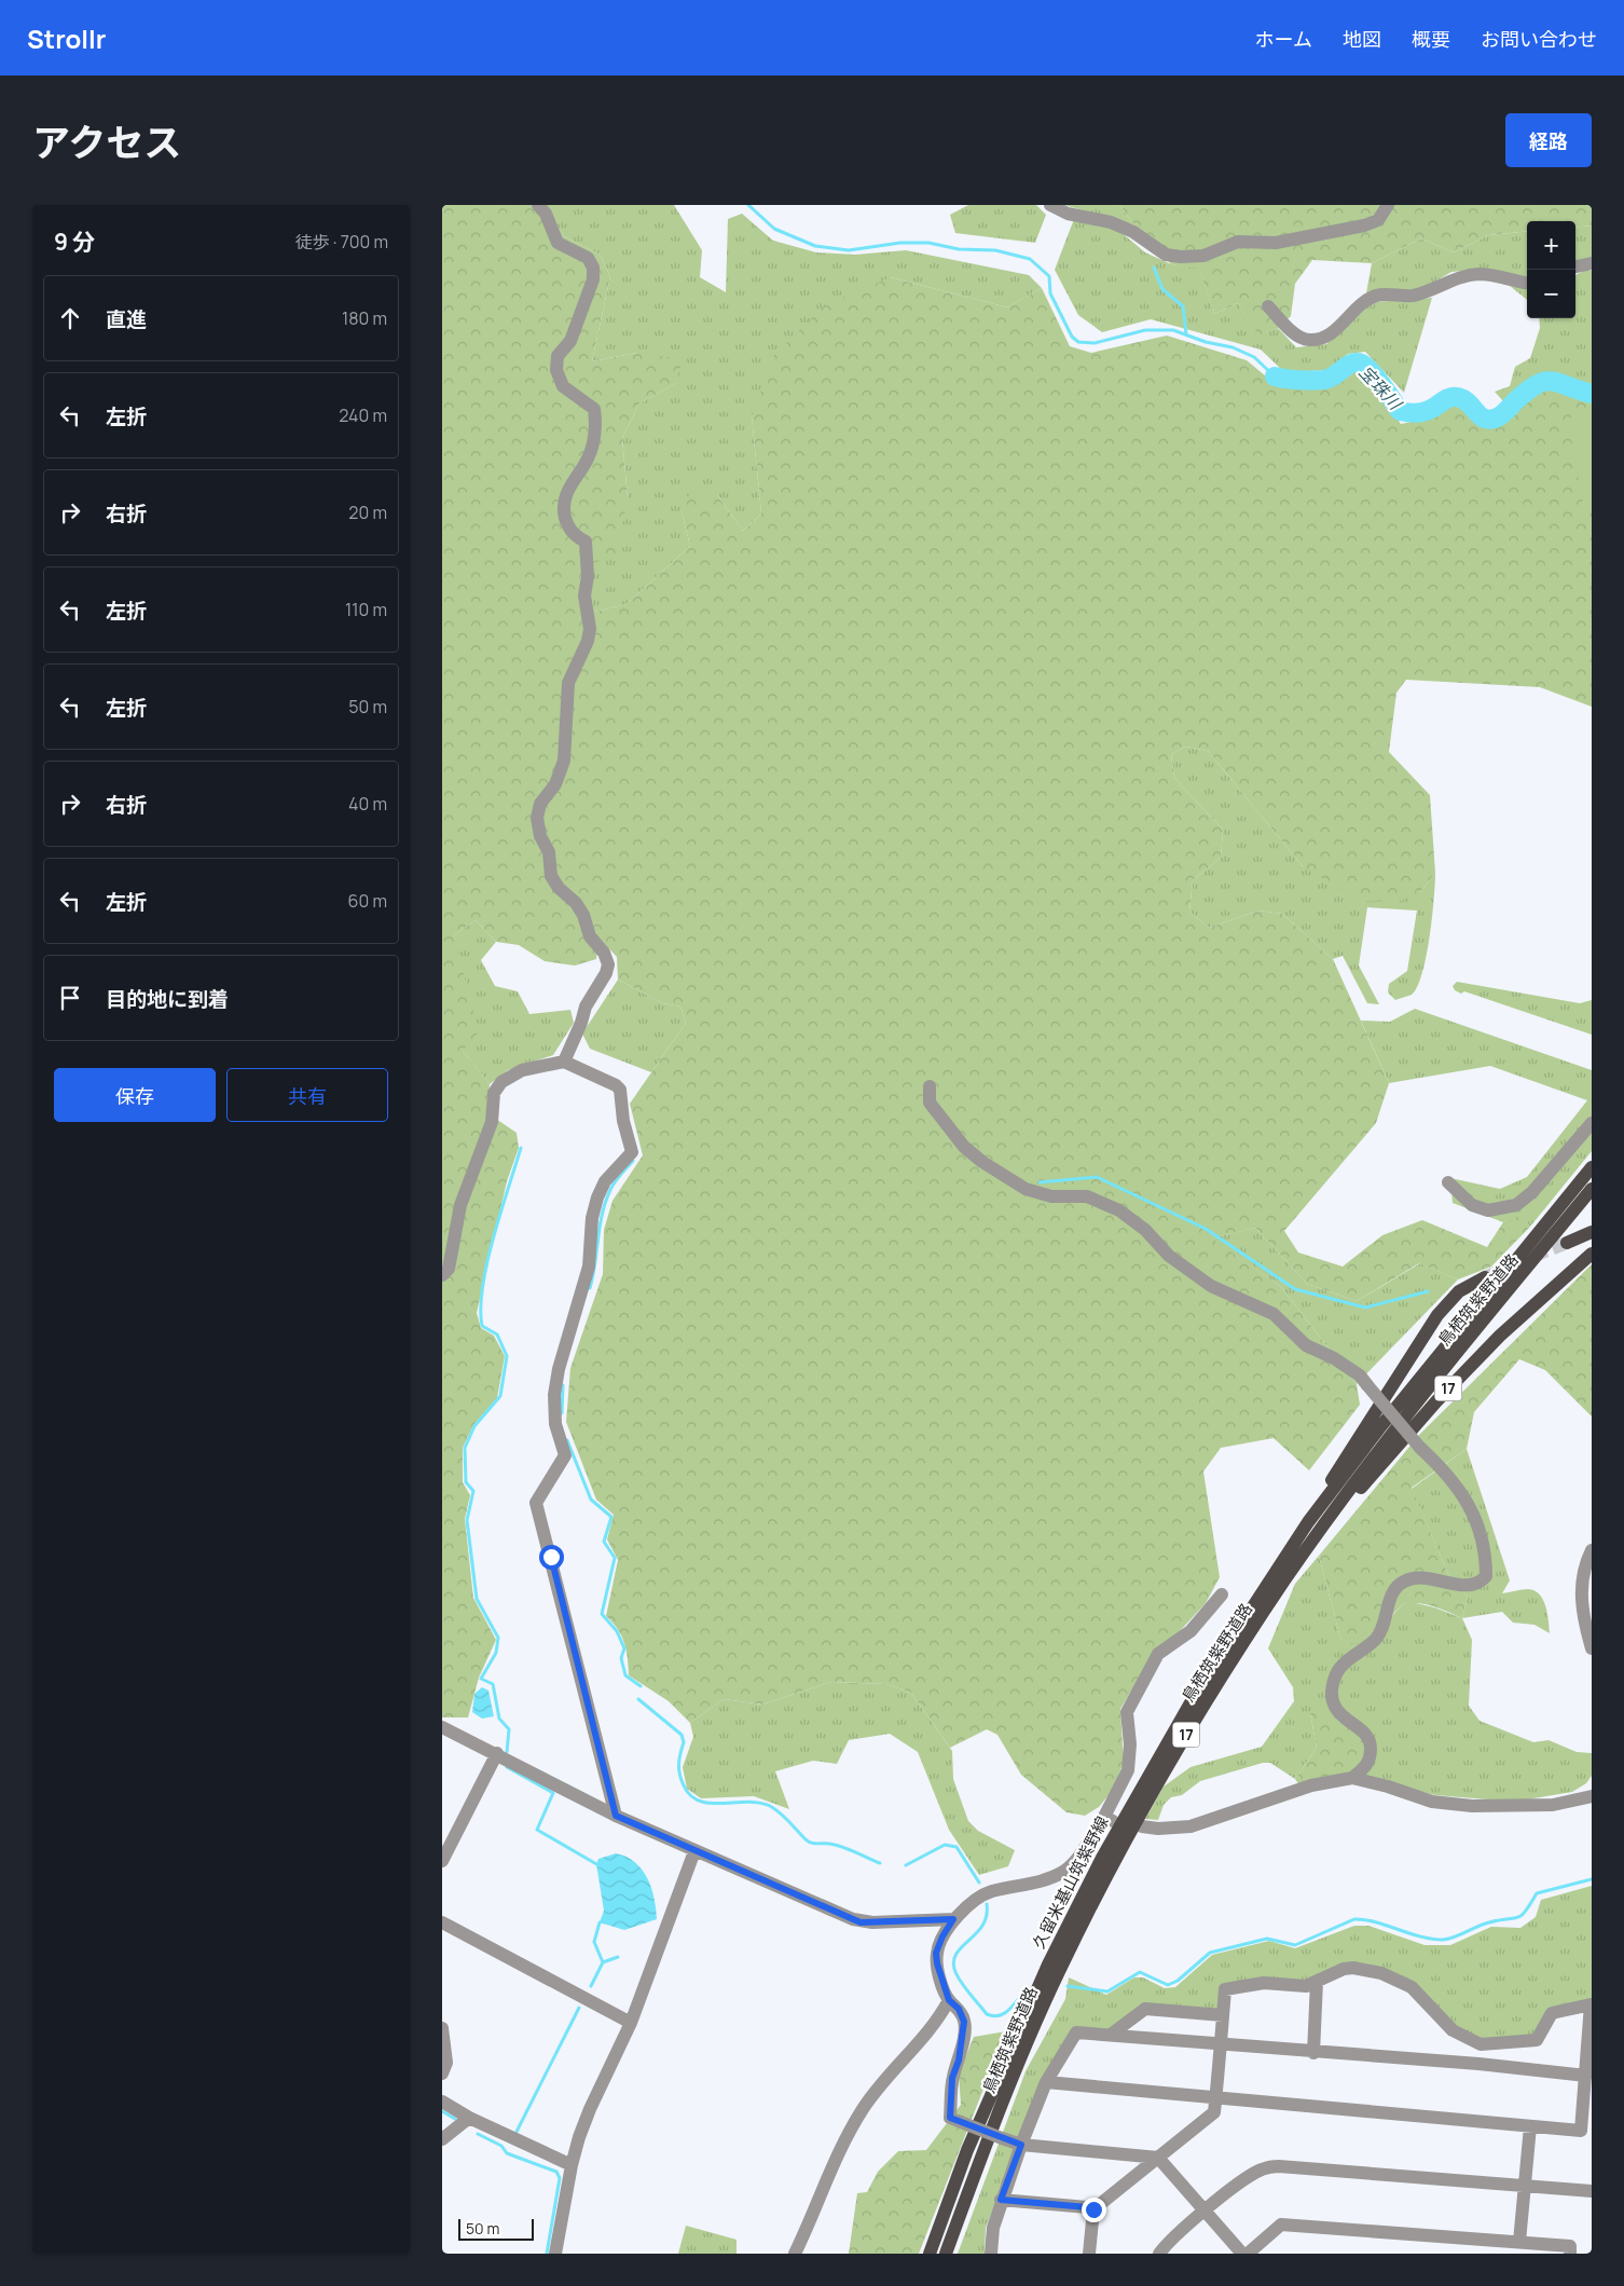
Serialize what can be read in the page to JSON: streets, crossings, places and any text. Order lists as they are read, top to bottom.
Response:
{
  "streets": {
    "main road": ["鳥栖筑紫野道路", "17", "久留米基山筑紫野線"]
  },
  "crossings": [
    ["鳥栖筑紫野道路", "17"],
    ["鳥栖筑紫野道路", "久留米基山筑紫野線"]
  ],
  "water": ["宝珠川"],
  "scale_bar": "50 m",
  "page": {
    "header": "Strollr",
    "nav": [
      "ホーム",
      "地図",
      "概要",
      "お問い合わせ"
    ],
    "title": "アクセス",
    "buttons": [
      "経路",
      ["保存", "共有"]
    ],
    "heading": ["9 分", "徒歩 · 700 m"],
    "map_buttons": ["+", "−"],
    "list": [
      ["直進", "180 m"],
      ["左折", "240 m"],
      ["右折", "20 m"],
      ["左折", "110 m"],
      ["左折", "50 m"],
      ["右折", "40 m"],
      ["左折", "60 m"],
      "目的地に到着"
    ],
    "scale": "50 m"
  }
}
